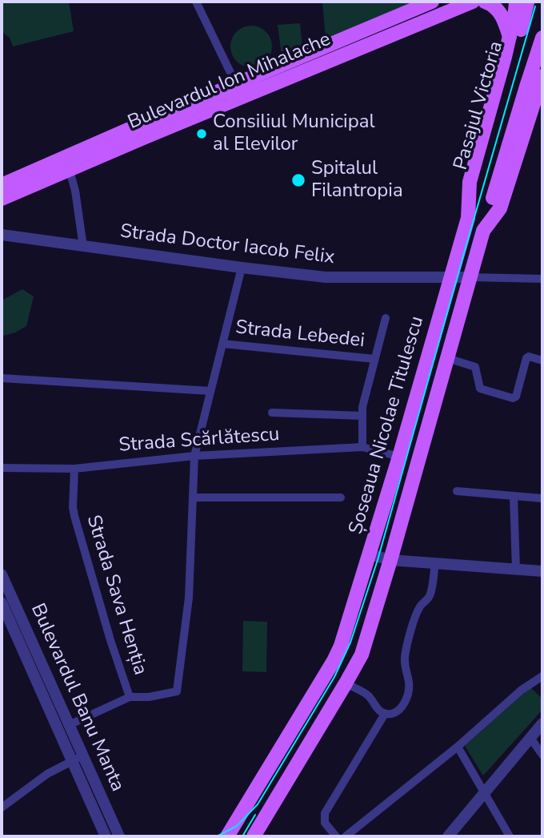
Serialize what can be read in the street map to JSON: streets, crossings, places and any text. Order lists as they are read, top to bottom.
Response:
{
  "streets": {
    "main road": ["Bulevardul Ion Mihalache", "Pasajul Victoria", "Șoseaua Nicolae Titulescu"],
    "street": [
      "Strada Doctor Iacob Felix",
      "Strada Lebedei",
      "Strada Scărlătescu",
      "Strada Sava Henția",
      "Bulevardul Banu Manta"
    ]
  },
  "crossings": [
    ["Pasajul Victoria", "Șoseaua Nicolae Titulescu"],
    ["Strada Doctor Iacob Felix", "Șoseaua Nicolae Titulescu"],
    ["Șoseaua Nicolae Titulescu", "Strada Scărlătescu"],
    ["Strada Scărlătescu", "Strada Sava Henția"]
  ],
  "places": ["Consiliul Municipal al Elevilor", "Spitalul Filantropia"]
}
